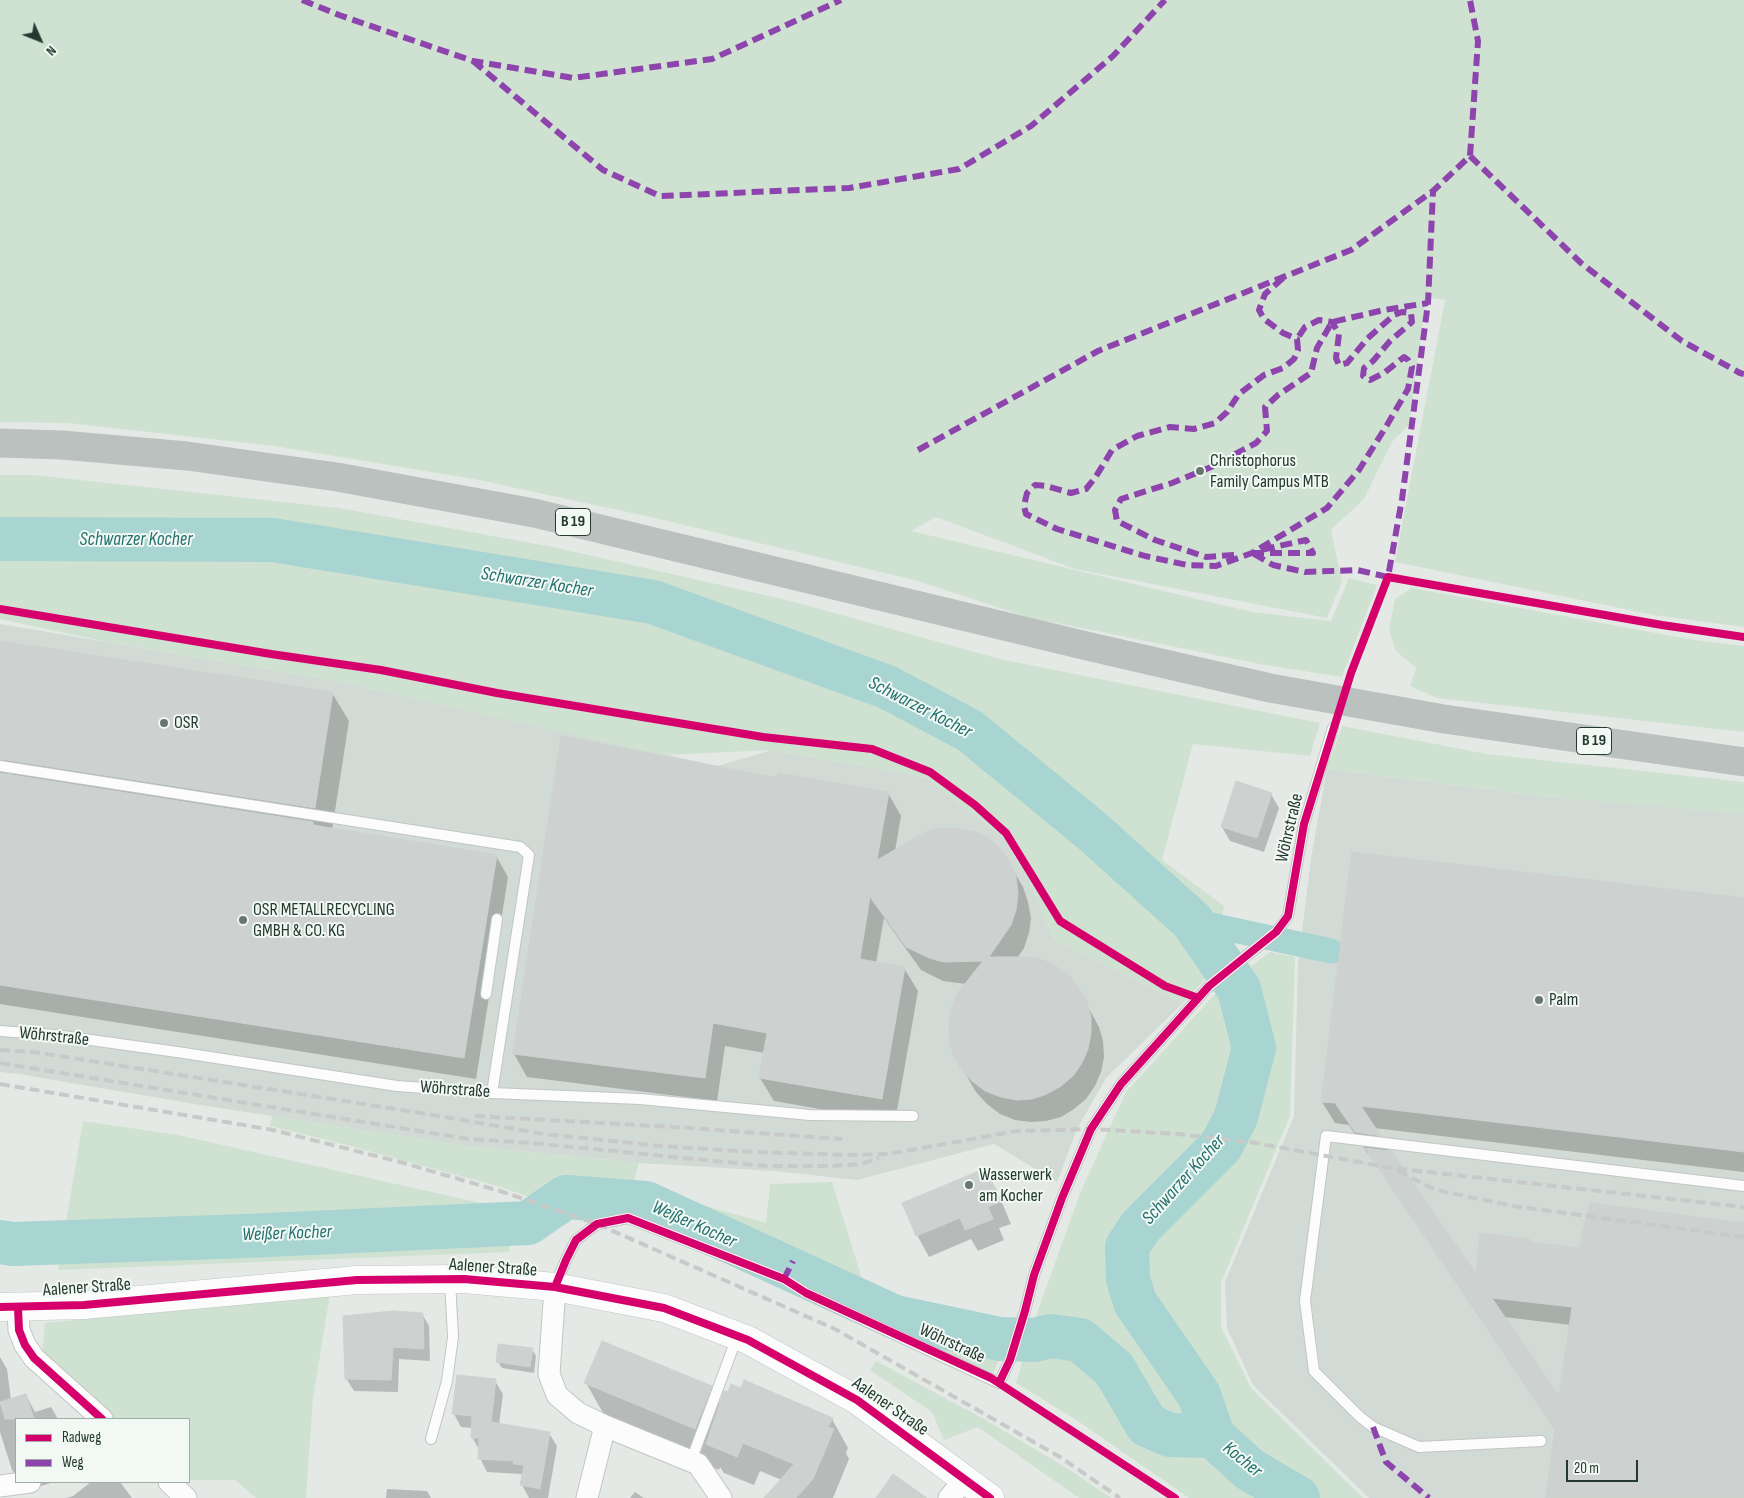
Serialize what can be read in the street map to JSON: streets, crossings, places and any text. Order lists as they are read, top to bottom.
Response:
{
  "streets": {
    "highway": ["B 19"],
    "street": ["Aalener Straße"],
    "lane": ["Wöhrstraße"]
  },
  "crossings": [
    ["Wöhrstraße", "Aalener Straße"]
  ],
  "water": ["Schwarzer Kocher", "Weißer Kocher", "Kocher"],
  "places": [
    "Christophorus Family Campus MTB",
    "OSR",
    "OSR METALLRECYCLING GMBH & CO. KG",
    "Palm",
    "Wasserwerk am Kocher"
  ],
  "legend": ["Radweg", "Weg"],
  "scale_bar": "20 m",
  "north": "bottom right"
}
